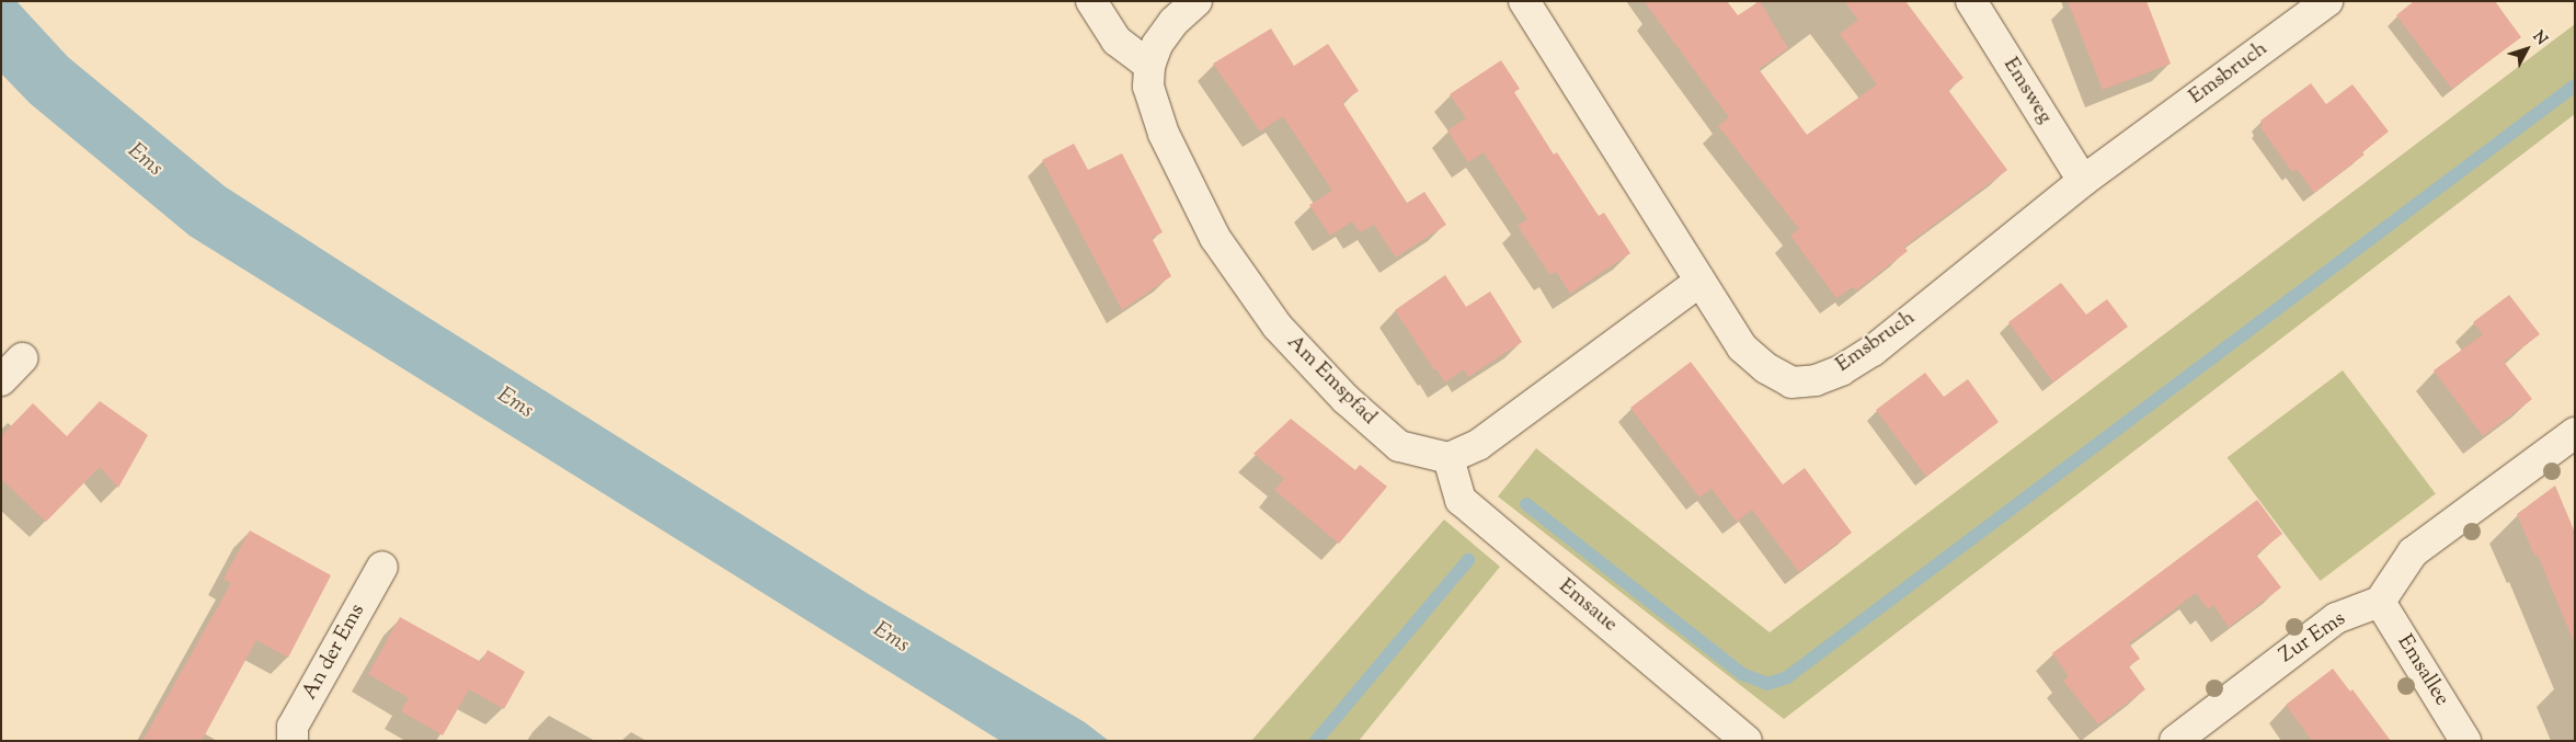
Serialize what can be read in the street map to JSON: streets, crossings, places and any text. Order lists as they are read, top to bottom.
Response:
{
  "streets": {
    "street": [
      "Emsbruch",
      "Emsweg",
      "Am Emspfad",
      "Emsaue",
      "Zur Ems",
      "An der Ems",
      "Emsallee"
    ]
  },
  "crossings": [
    ["Emsbruch", "Emsweg"],
    ["Am Emspfad", "Emsaue"],
    ["Zur Ems", "Emsallee"]
  ],
  "water": ["Ems"],
  "north": "top right"
}
